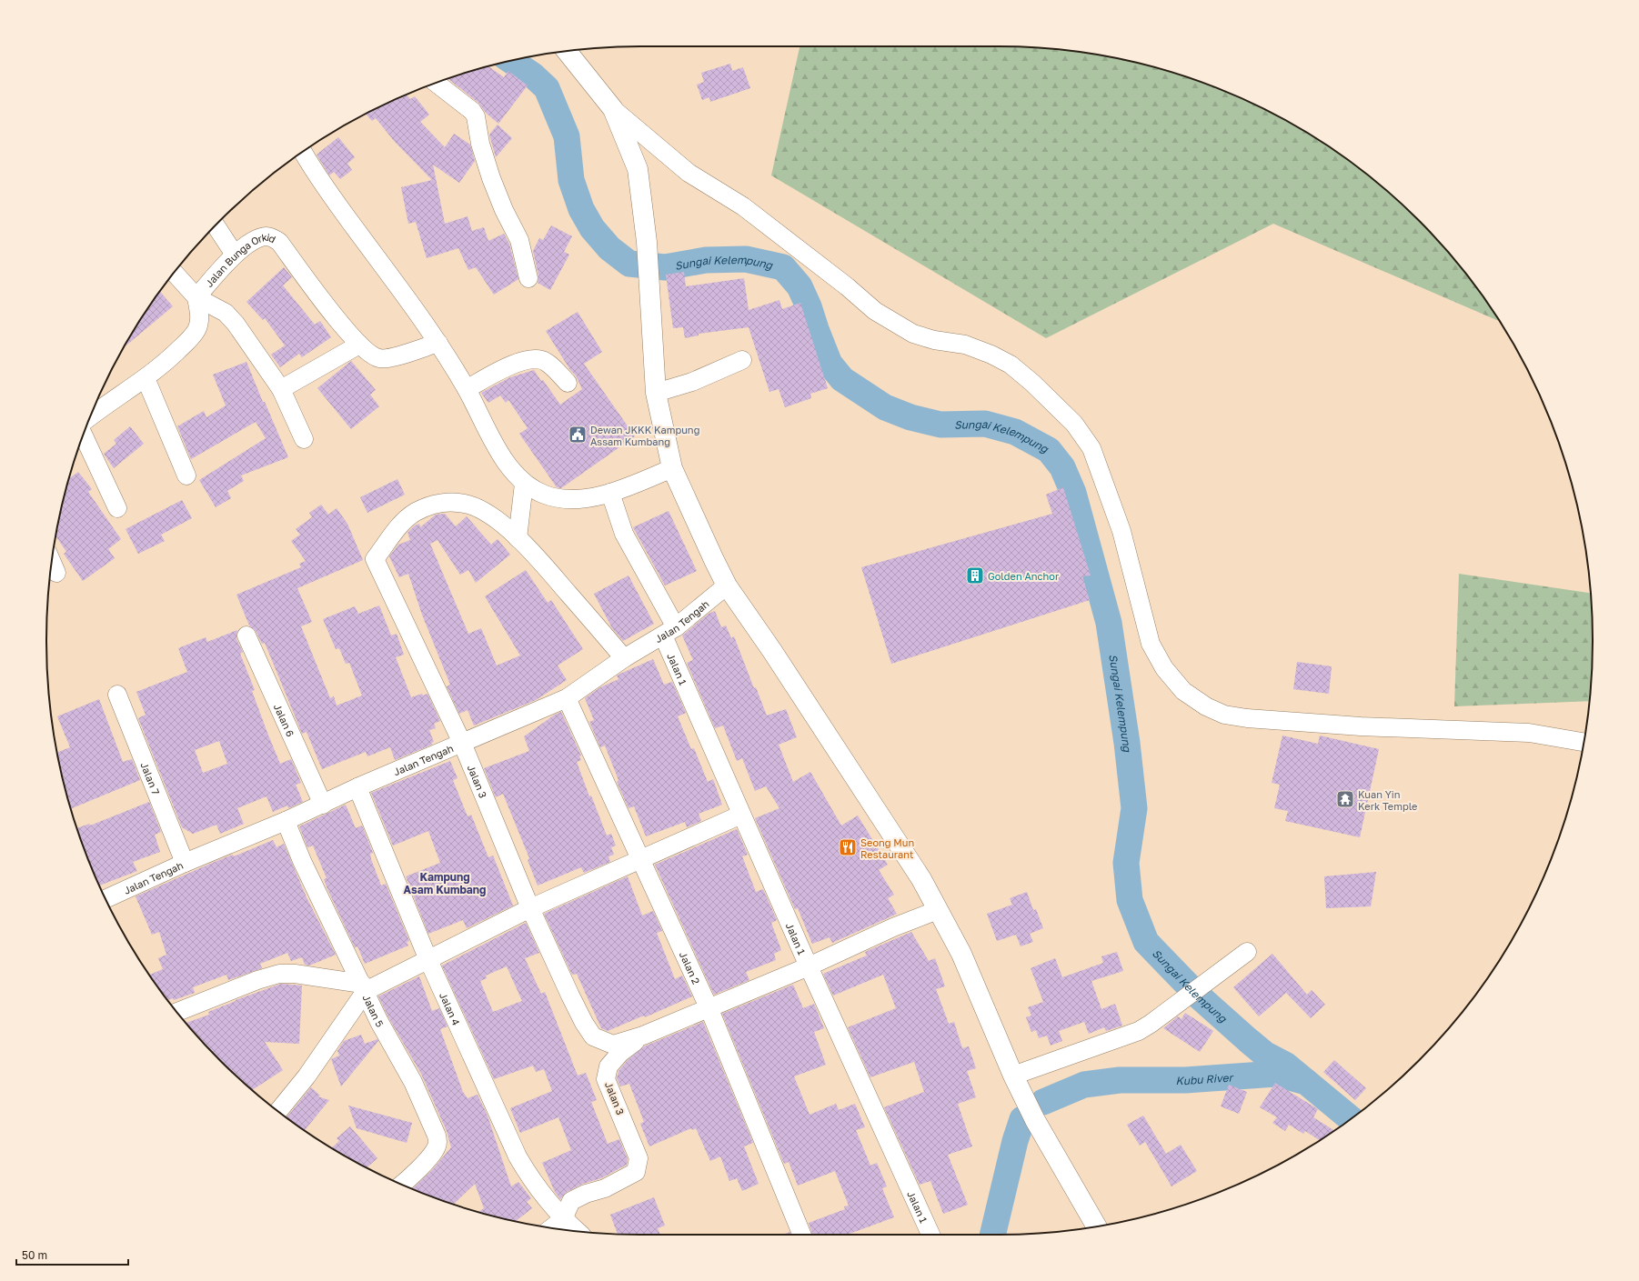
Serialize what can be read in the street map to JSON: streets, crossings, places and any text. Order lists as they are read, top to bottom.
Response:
{
  "streets": {
    "street": [
      "Jalan Bunga Orkid",
      "Jalan Tengah",
      "Jalan 1",
      "Jalan 6",
      "Jalan 7",
      "Jalan 3",
      "Jalan 2",
      "Jalan 4",
      "Jalan 5"
    ]
  },
  "crossings": [
    ["Jalan Tengah", "Jalan 1"],
    ["Jalan Tengah", "Jalan 6"],
    ["Jalan Tengah", "Jalan 7"],
    ["Jalan Tengah", "Jalan 3"],
    ["Jalan Tengah", "Jalan 2"],
    ["Jalan Tengah", "Jalan 4"],
    ["Jalan Tengah", "Jalan 5"],
    ["Jalan 3", "Jalan 4"]
  ],
  "districts": ["Kampung Asam Kumbang"],
  "water": ["Sungai Kelempung", "Kubu River"],
  "places": {
    "public building": ["Dewan JKKK Kampung Assam Kumbang"],
    "building": ["Golden Anchor"],
    "temple": ["Kuan Yin Kerk Temple"],
    "restaurant": ["Seong Mun Restaurant"]
  },
  "scale_bar": "50 m"
}
